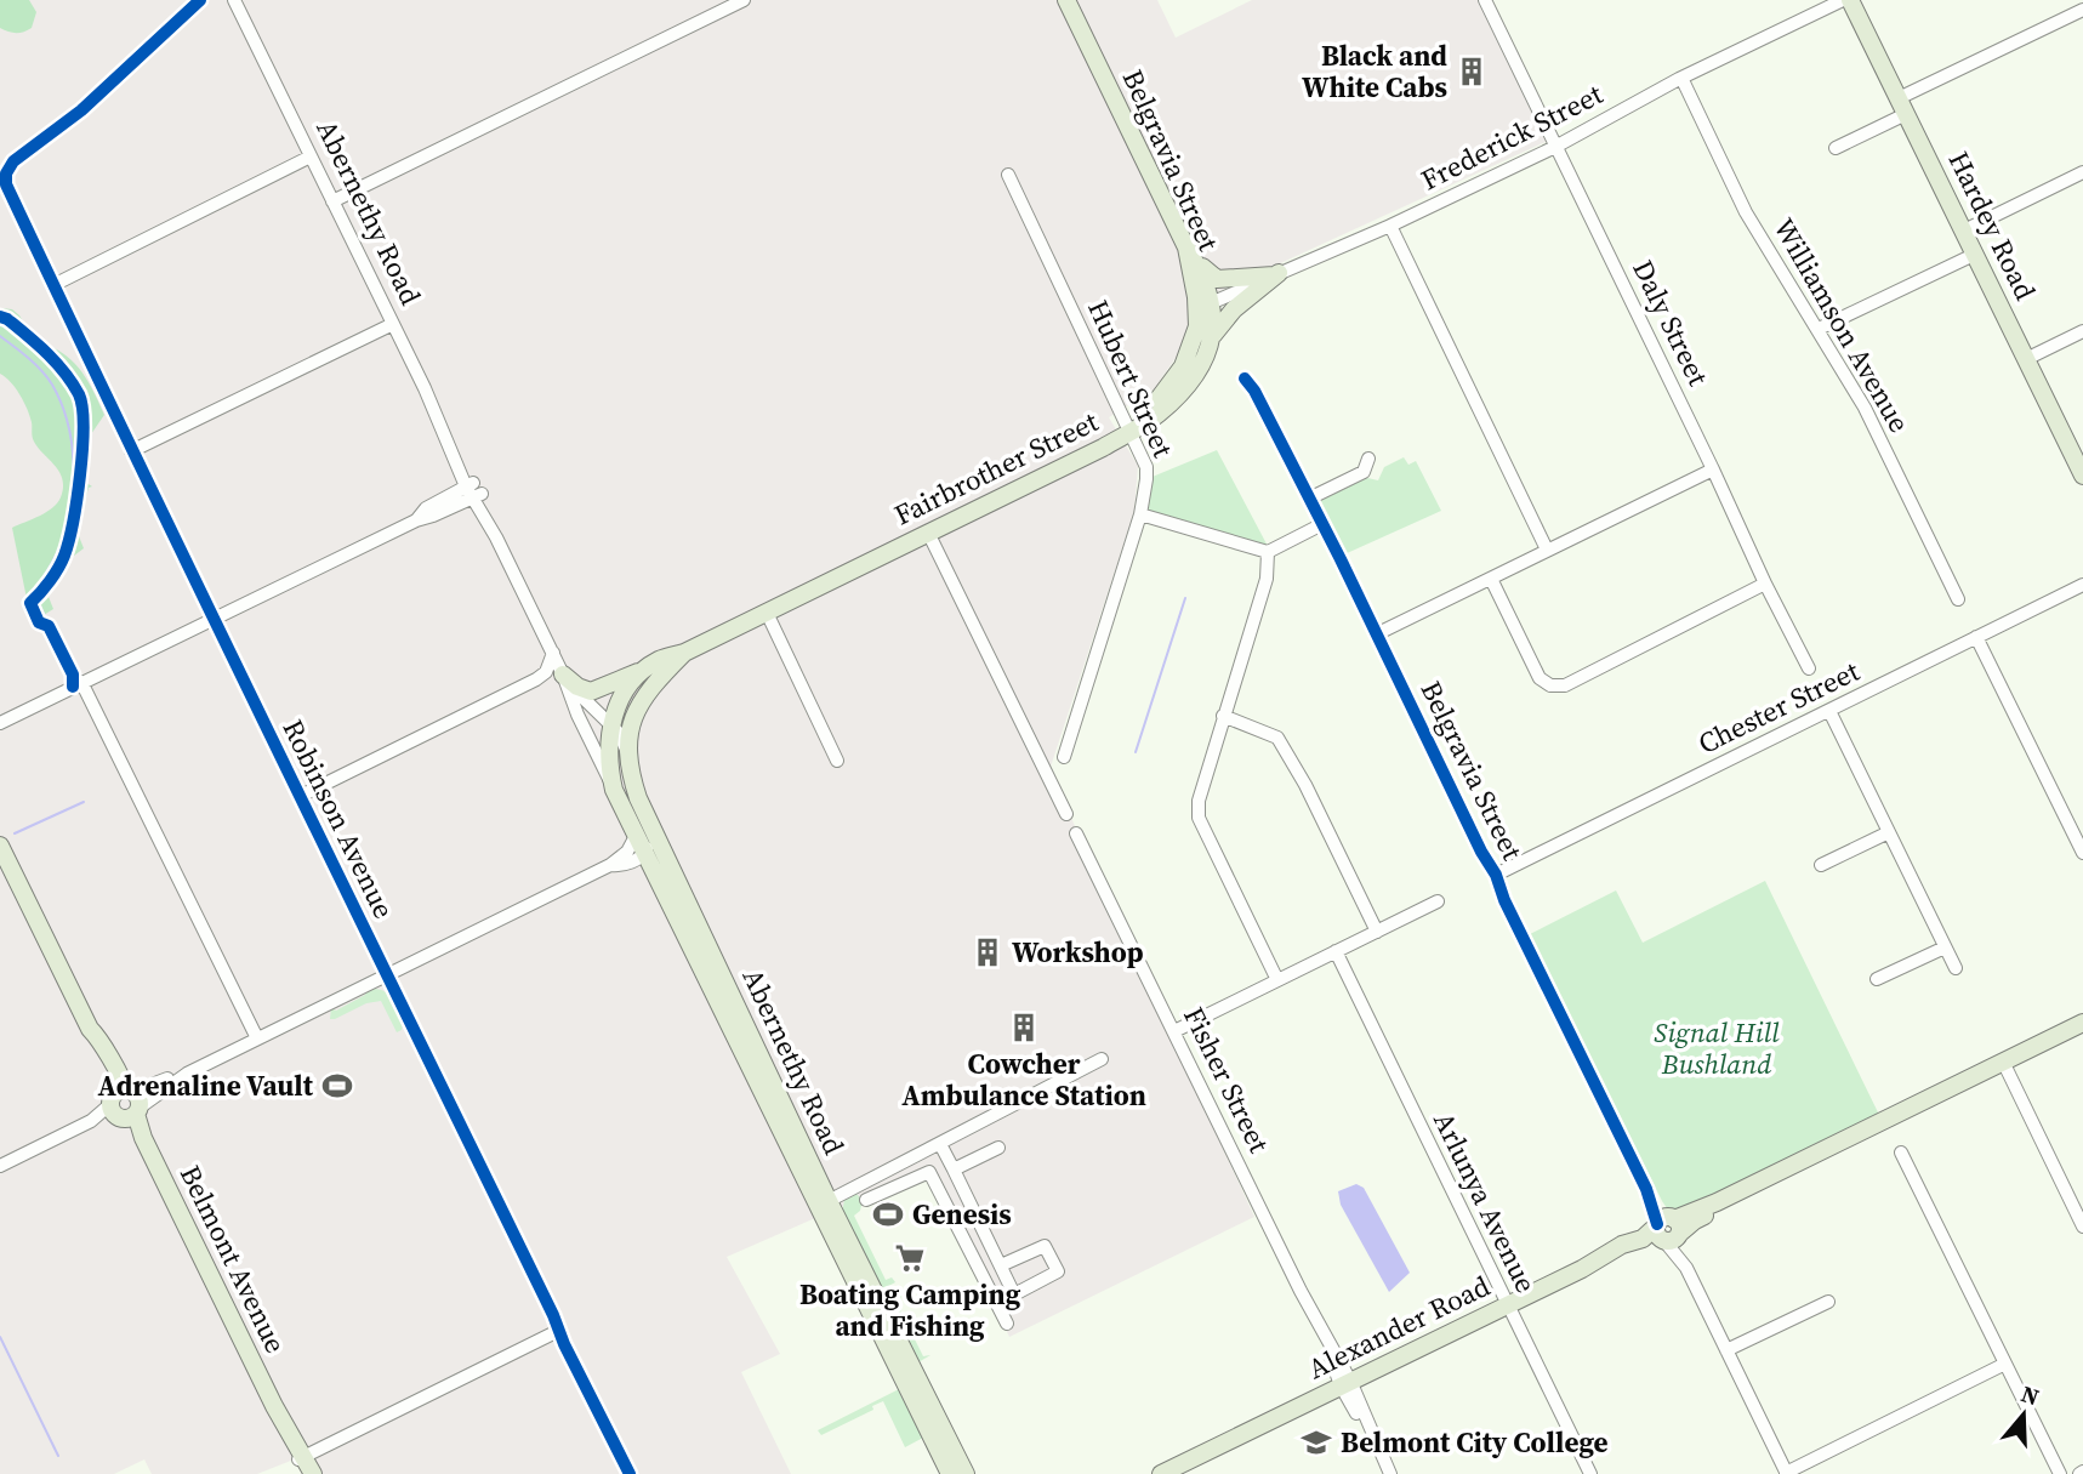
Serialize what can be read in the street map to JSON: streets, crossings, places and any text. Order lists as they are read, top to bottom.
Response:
{
  "streets": {
    "main road": [
      "Belgravia Street",
      "Abernethy Road",
      "Hardey Road",
      "Fairbrother Street",
      "Belmont Avenue",
      "Alexander Road"
    ],
    "street": [
      "Frederick Street",
      "Daly Street",
      "Williamson Avenue",
      "Hubert Street",
      "Chester Street",
      "Robinson Avenue",
      "Fisher Street",
      "Arlunya Avenue"
    ]
  },
  "crossings": [
    ["Frederick Street", "Belgravia Street"],
    ["Frederick Street", "Daly Street"],
    ["Frederick Street", "Williamson Avenue"],
    ["Frederick Street", "Fairbrother Street"],
    ["Belgravia Street", "Hubert Street"],
    ["Belgravia Street", "Fairbrother Street"],
    ["Belgravia Street", "Chester Street"],
    ["Belgravia Street", "Alexander Road"],
    ["Abernethy Road", "Fairbrother Street"],
    ["Hubert Street", "Fairbrother Street"],
    ["Fisher Street", "Alexander Road"],
    ["Arlunya Avenue", "Alexander Road"]
  ],
  "parks": ["Signal Hill Bushland"],
  "places": {
    "building": ["Black and White Cabs", "Workshop", "Cowcher Ambulance Station"],
    "sports": ["Adrenaline Vault", "Genesis"],
    "supermarket": ["Boating Camping and Fishing"],
    "school or university": ["Belmont City College"]
  },
  "north": "top"
}
